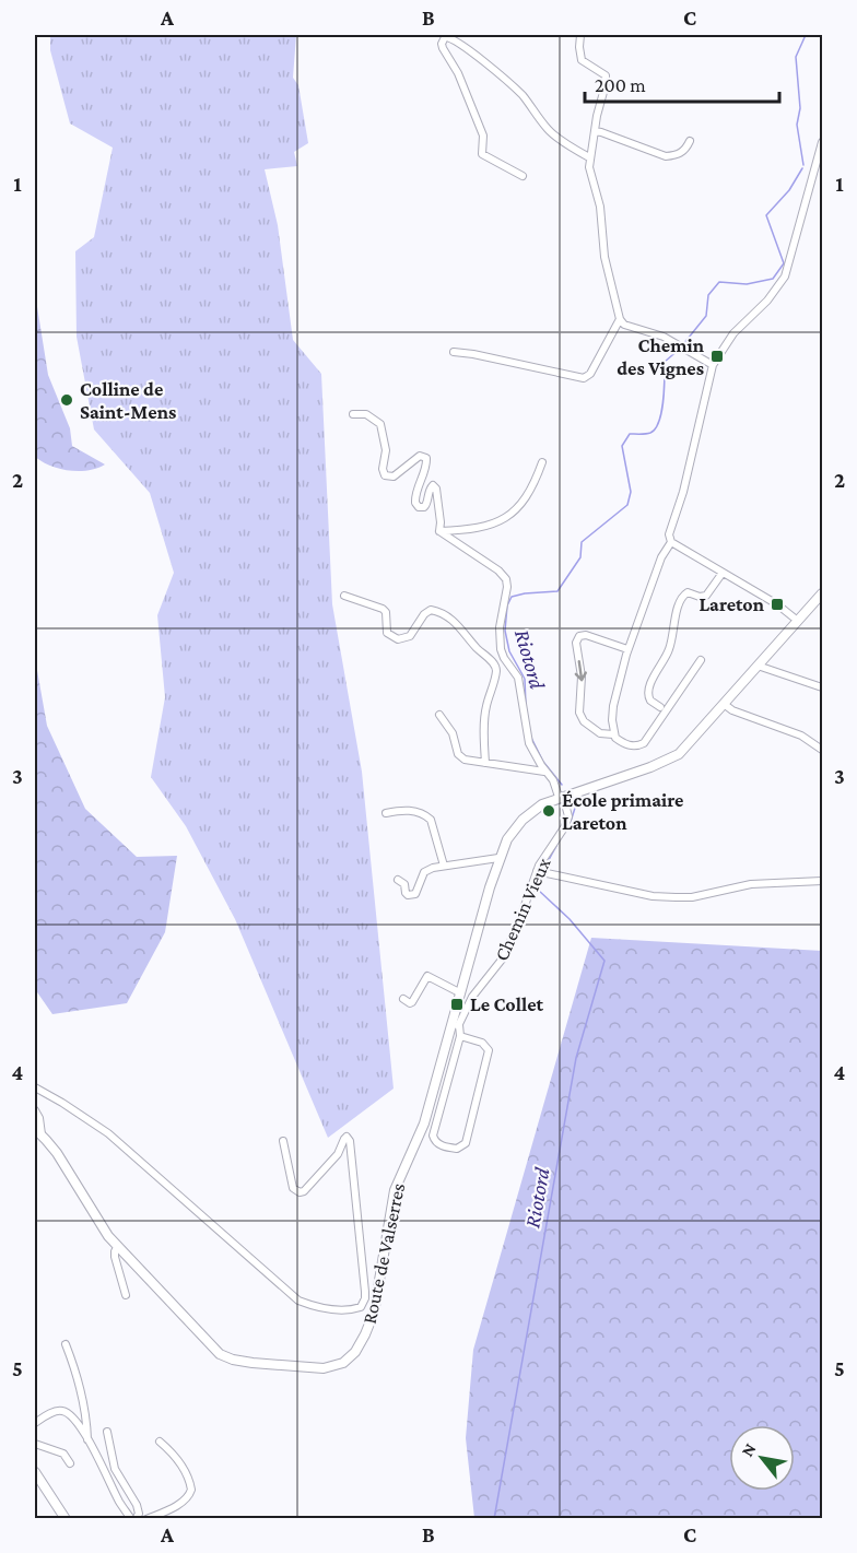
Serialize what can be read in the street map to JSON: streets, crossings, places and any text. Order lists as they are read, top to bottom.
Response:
{
  "streets": {
    "street": ["Chemin Vieux", "Route de Valserres"]
  },
  "crossings": [
    ["Chemin Vieux", "Route de Valserres"]
  ],
  "water": ["Riotord"],
  "places": {
    "transit": ["Chemin des Vignes", "Lareton", "Le Collet"],
    "other": ["Colline de Saint-Mens", "École primaire Lareton"]
  },
  "scale_bar": "200 m",
  "north": "top left",
  "grid": {
    "columns": ["A", "B", "C"],
    "rows": [
      "1",
      "2",
      "3",
      "4",
      "5"
    ]
  }
}
